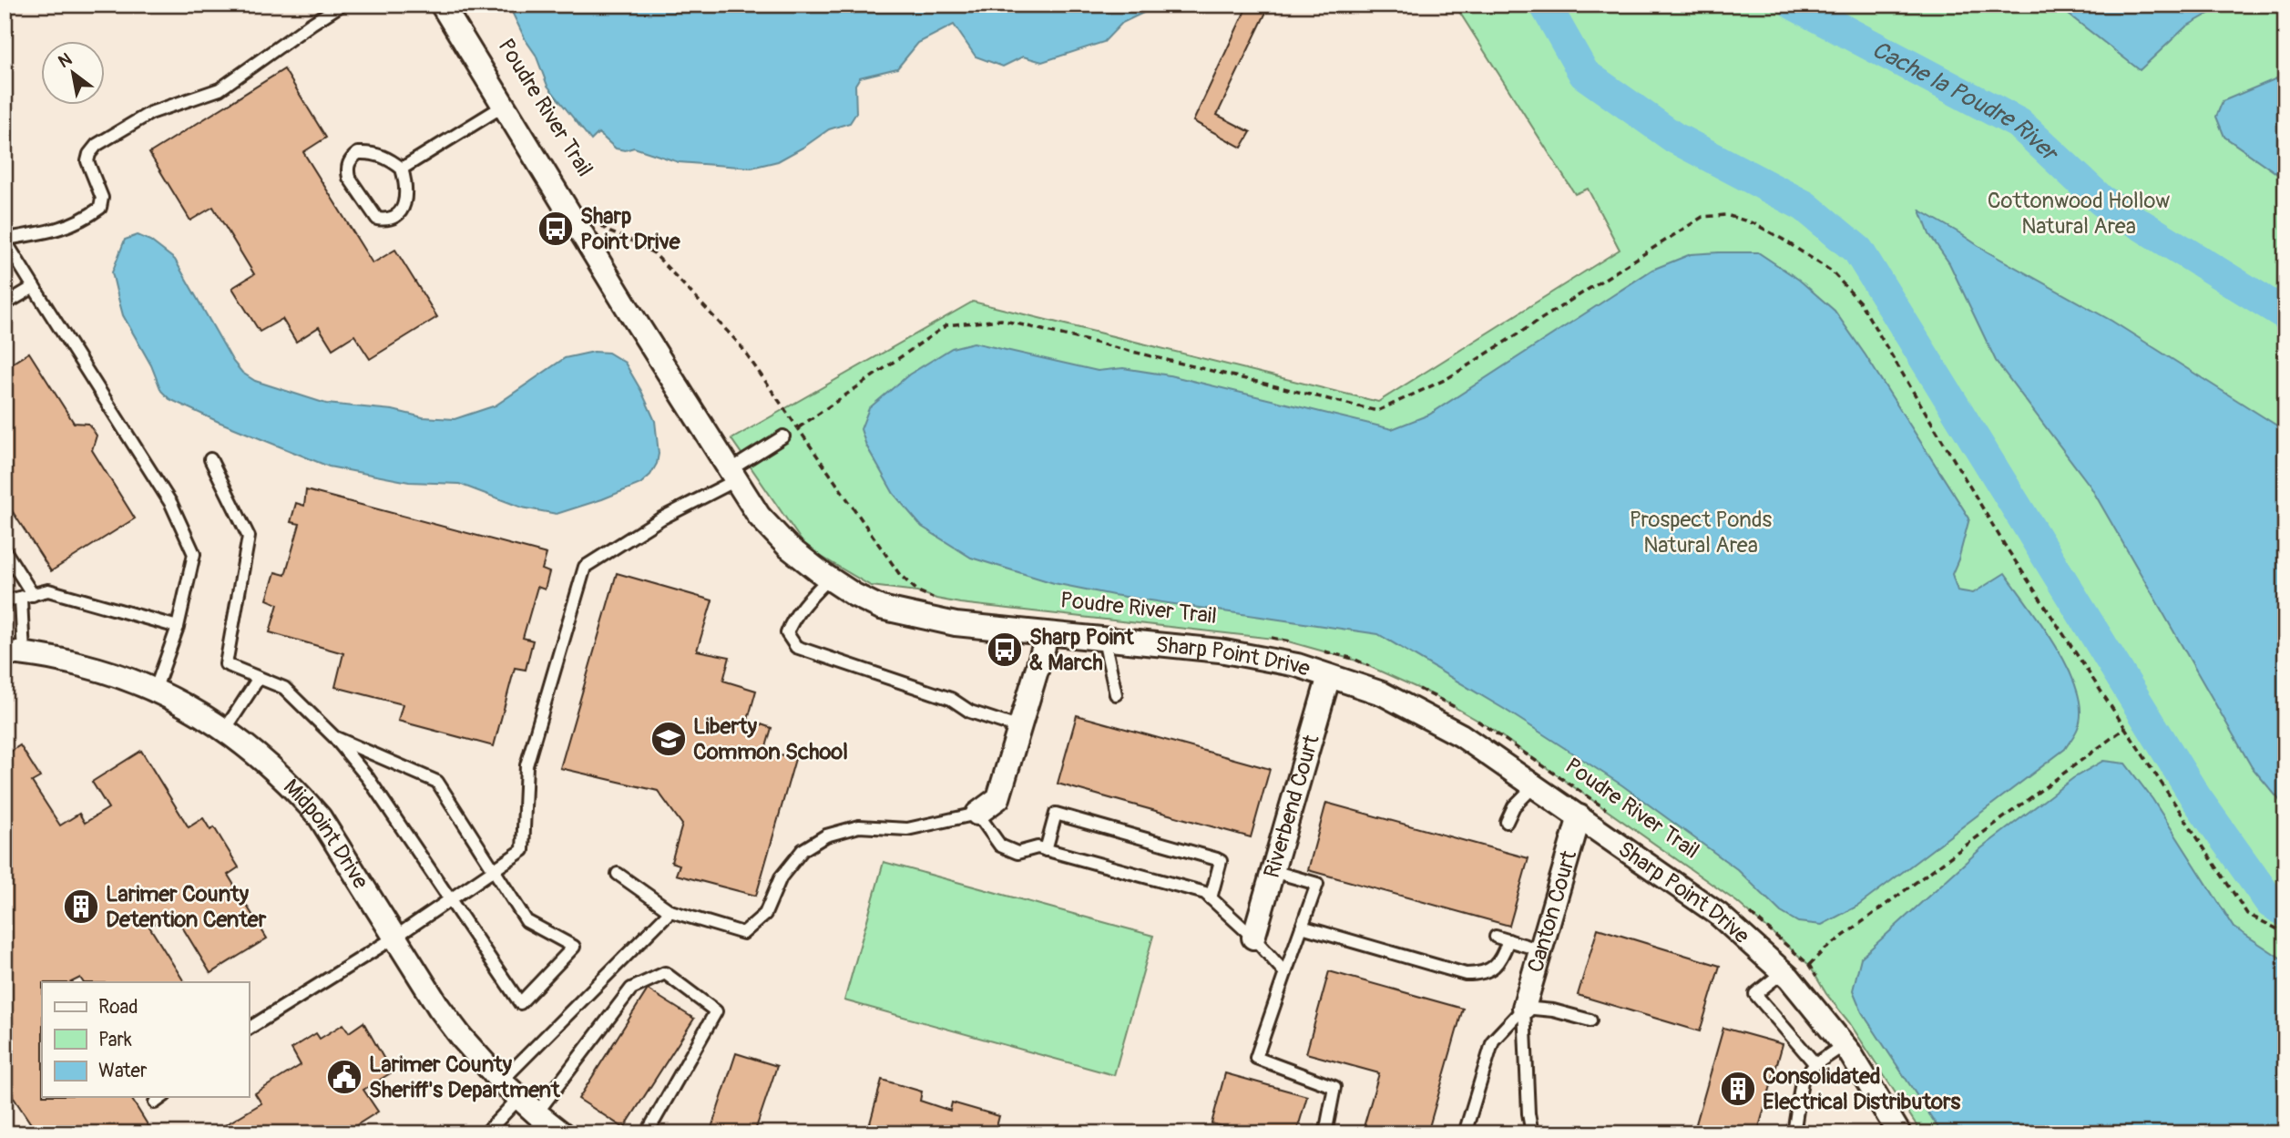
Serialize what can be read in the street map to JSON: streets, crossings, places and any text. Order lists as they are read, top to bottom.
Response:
{
  "streets": {
    "street": [
      "Sharp Point Drive",
      "Riverbend Court",
      "Midpoint Drive",
      "Canton Court"
    ],
    "path": ["Poudre River Trail"]
  },
  "crossings": [
    ["Sharp Point Drive", "Riverbend Court"],
    ["Sharp Point Drive", "Canton Court"]
  ],
  "water": ["Cache la Poudre River"],
  "parks": ["Cottonwood Hollow Natural Area", "Prospect Ponds Natural Area"],
  "places": {
    "bus stop": ["Sharp Point Drive", "Sharp Point & March"],
    "school or university": ["Liberty Common School"],
    "building": ["Larimer County Detention Center", "Consolidated Electrical Distributors"],
    "public building": ["Larimer County Sheriff's Department"]
  },
  "legend": ["Road", "Park", "Water"],
  "north": "top left"
}
